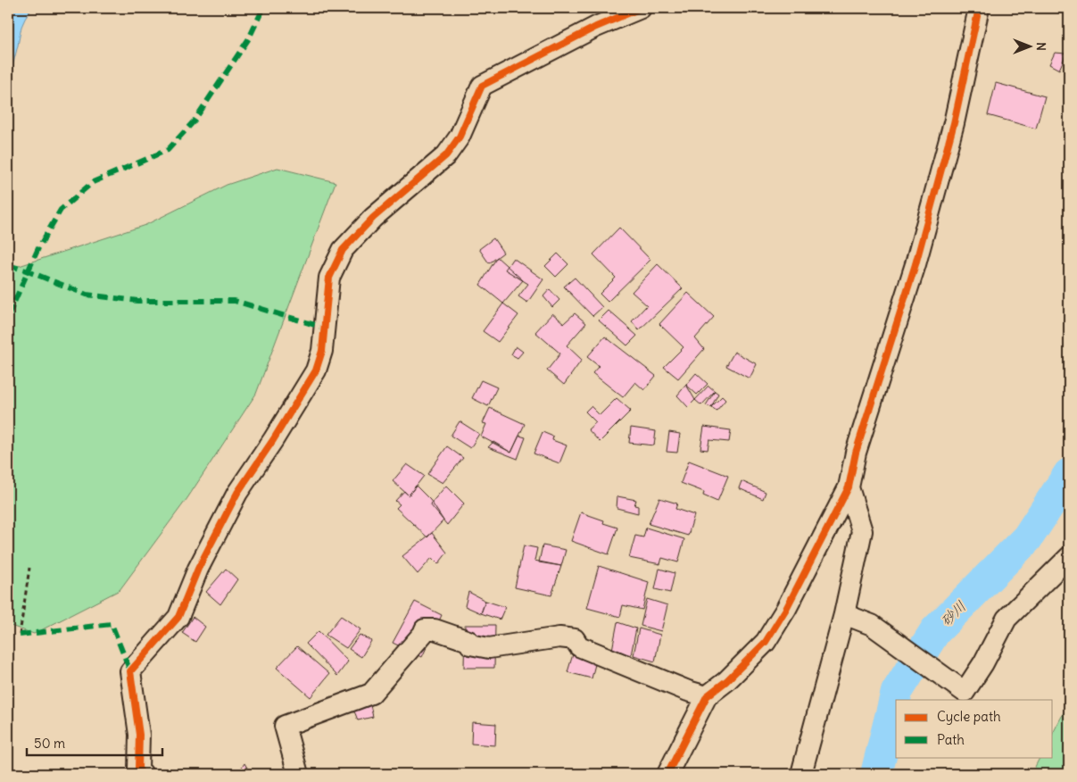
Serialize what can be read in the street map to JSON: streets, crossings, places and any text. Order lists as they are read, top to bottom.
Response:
{
  "water": ["砂川"],
  "legend": ["Cycle path", "Path"],
  "scale_bar": "50 m",
  "north": "right"
}
